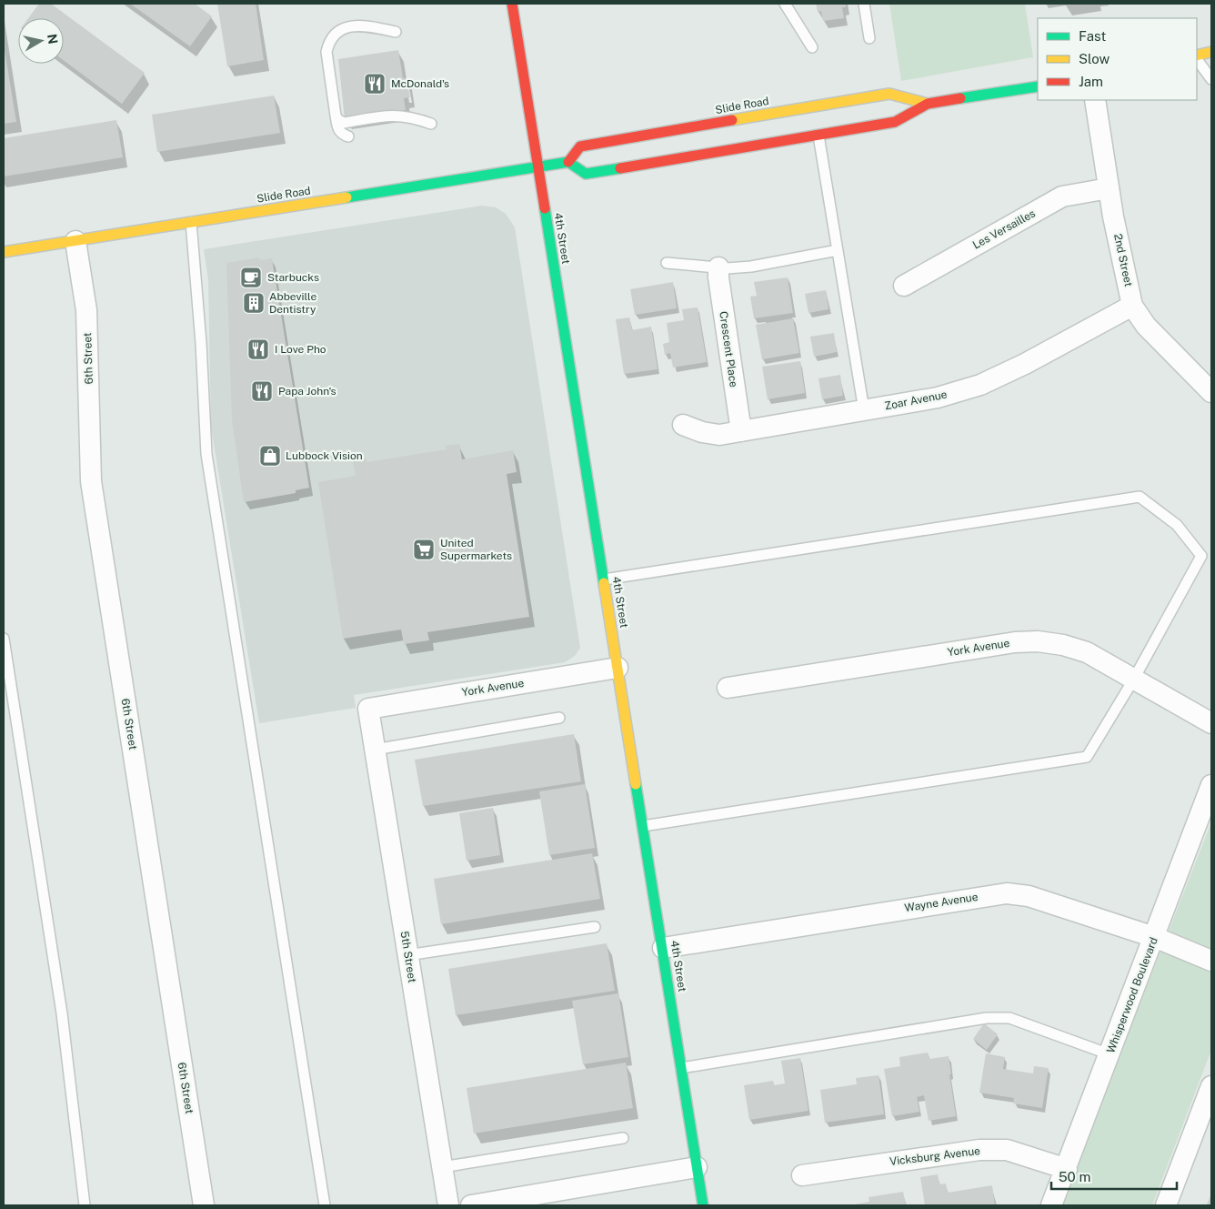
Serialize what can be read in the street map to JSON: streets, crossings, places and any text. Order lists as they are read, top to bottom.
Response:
{
  "streets": {
    "main road": ["Slide Road", "4th Street"],
    "street": [
      "Les Versailles",
      "2nd Street",
      "Crescent Place",
      "6th Street",
      "Zoar Avenue",
      "York Avenue",
      "Wayne Avenue",
      "5th Street",
      "Whisperwood Boulevard",
      "Vicksburg Avenue"
    ]
  },
  "crossings": [
    ["Slide Road", "4th Street"],
    ["Slide Road", "6th Street"],
    ["Les Versailles", "2nd Street"],
    ["4th Street", "York Avenue"],
    ["4th Street", "Wayne Avenue"],
    ["2nd Street", "Zoar Avenue"],
    ["Crescent Place", "Zoar Avenue"],
    ["York Avenue", "5th Street"],
    ["Wayne Avenue", "Whisperwood Boulevard"],
    ["Whisperwood Boulevard", "Vicksburg Avenue"]
  ],
  "places": {
    "restaurant": ["McDonald's", "I Love Pho", "Papa John's"],
    "cafe": ["Starbucks"],
    "building": ["Abbeville Dentistry"],
    "shop": ["Lubbock Vision"],
    "supermarket": ["United Supermarkets"]
  },
  "legend": ["Fast", "Slow", "Jam"],
  "scale_bar": "50 m",
  "north": "right"
}
